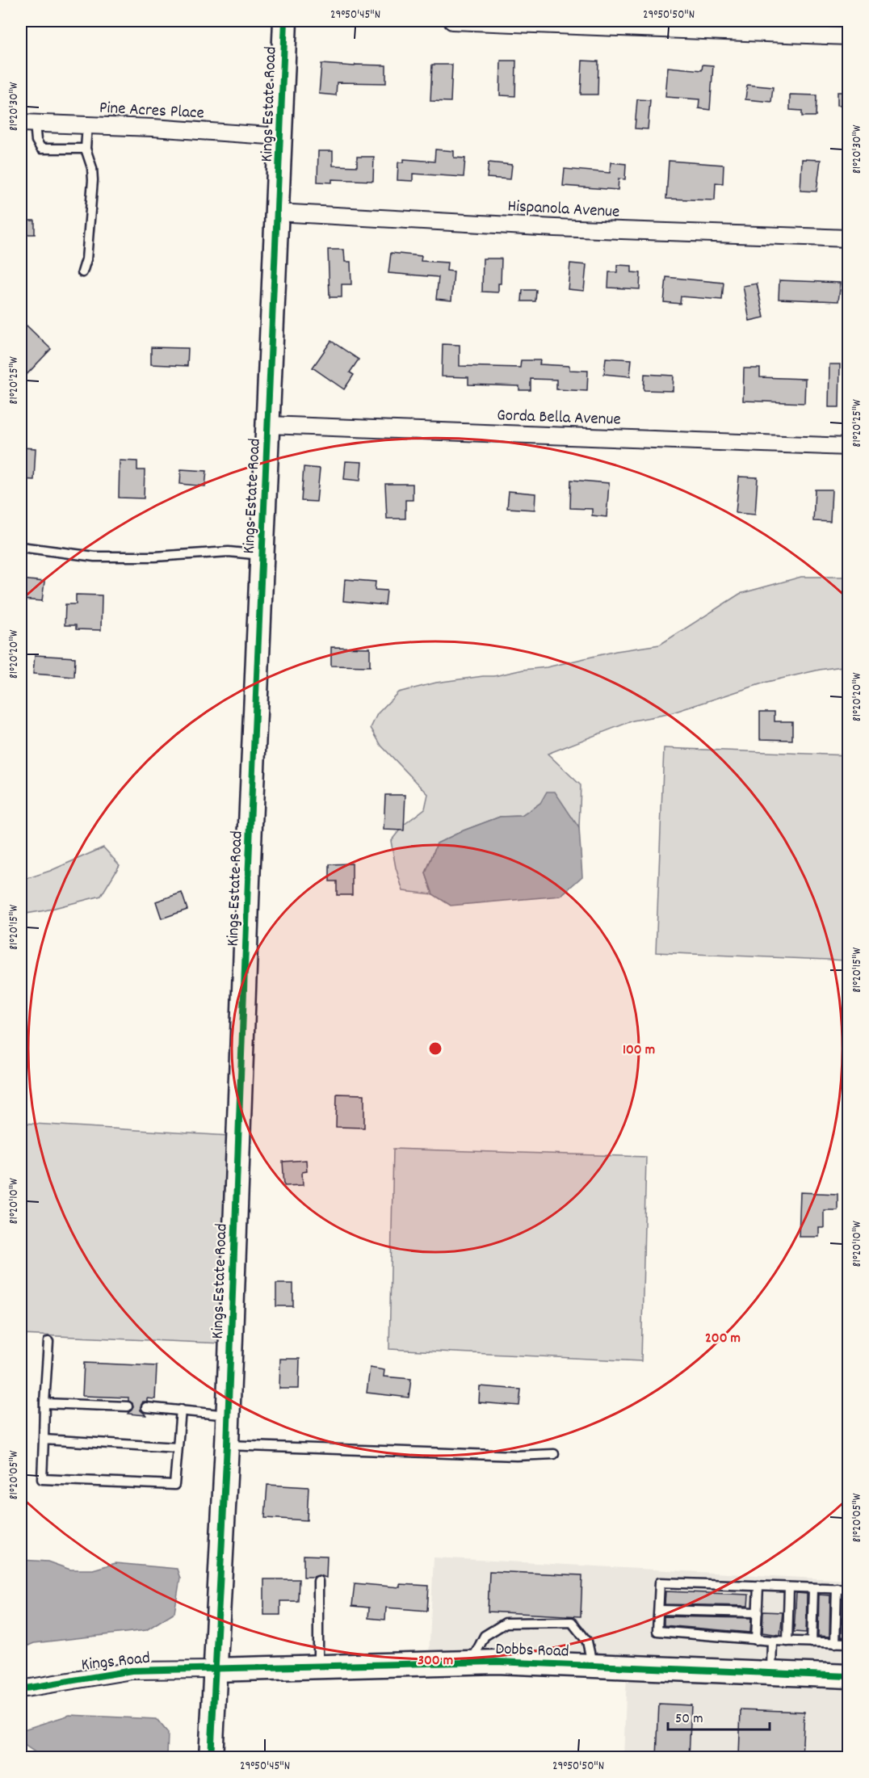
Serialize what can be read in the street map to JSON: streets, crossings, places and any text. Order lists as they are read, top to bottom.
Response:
{
  "streets": {
    "street": [
      "Kings Estate Road",
      "Pine Acres Place",
      "Hispanola Avenue",
      "Gorda Bella Avenue",
      "Dobbs Road",
      "Kings Road"
    ]
  },
  "crossings": [
    ["Kings Estate Road", "Pine Acres Place"],
    ["Kings Estate Road", "Hispanola Avenue"],
    ["Kings Estate Road", "Gorda Bella Avenue"],
    ["Kings Estate Road", "Dobbs Road"],
    ["Kings Estate Road", "Kings Road"],
    ["Dobbs Road", "Kings Road"]
  ],
  "scale_bar": "50 m",
  "coordinates": [
    "29°50'45\"N",
    "29°50'50\"N",
    "81°20'30\"W",
    "81°20'25\"W",
    "81°20'20\"W",
    "81°20'15\"W",
    "81°20'10\"W",
    "81°20'05\"W"
  ],
  "rings": ["100 m", "200 m", "300 m"]
}
